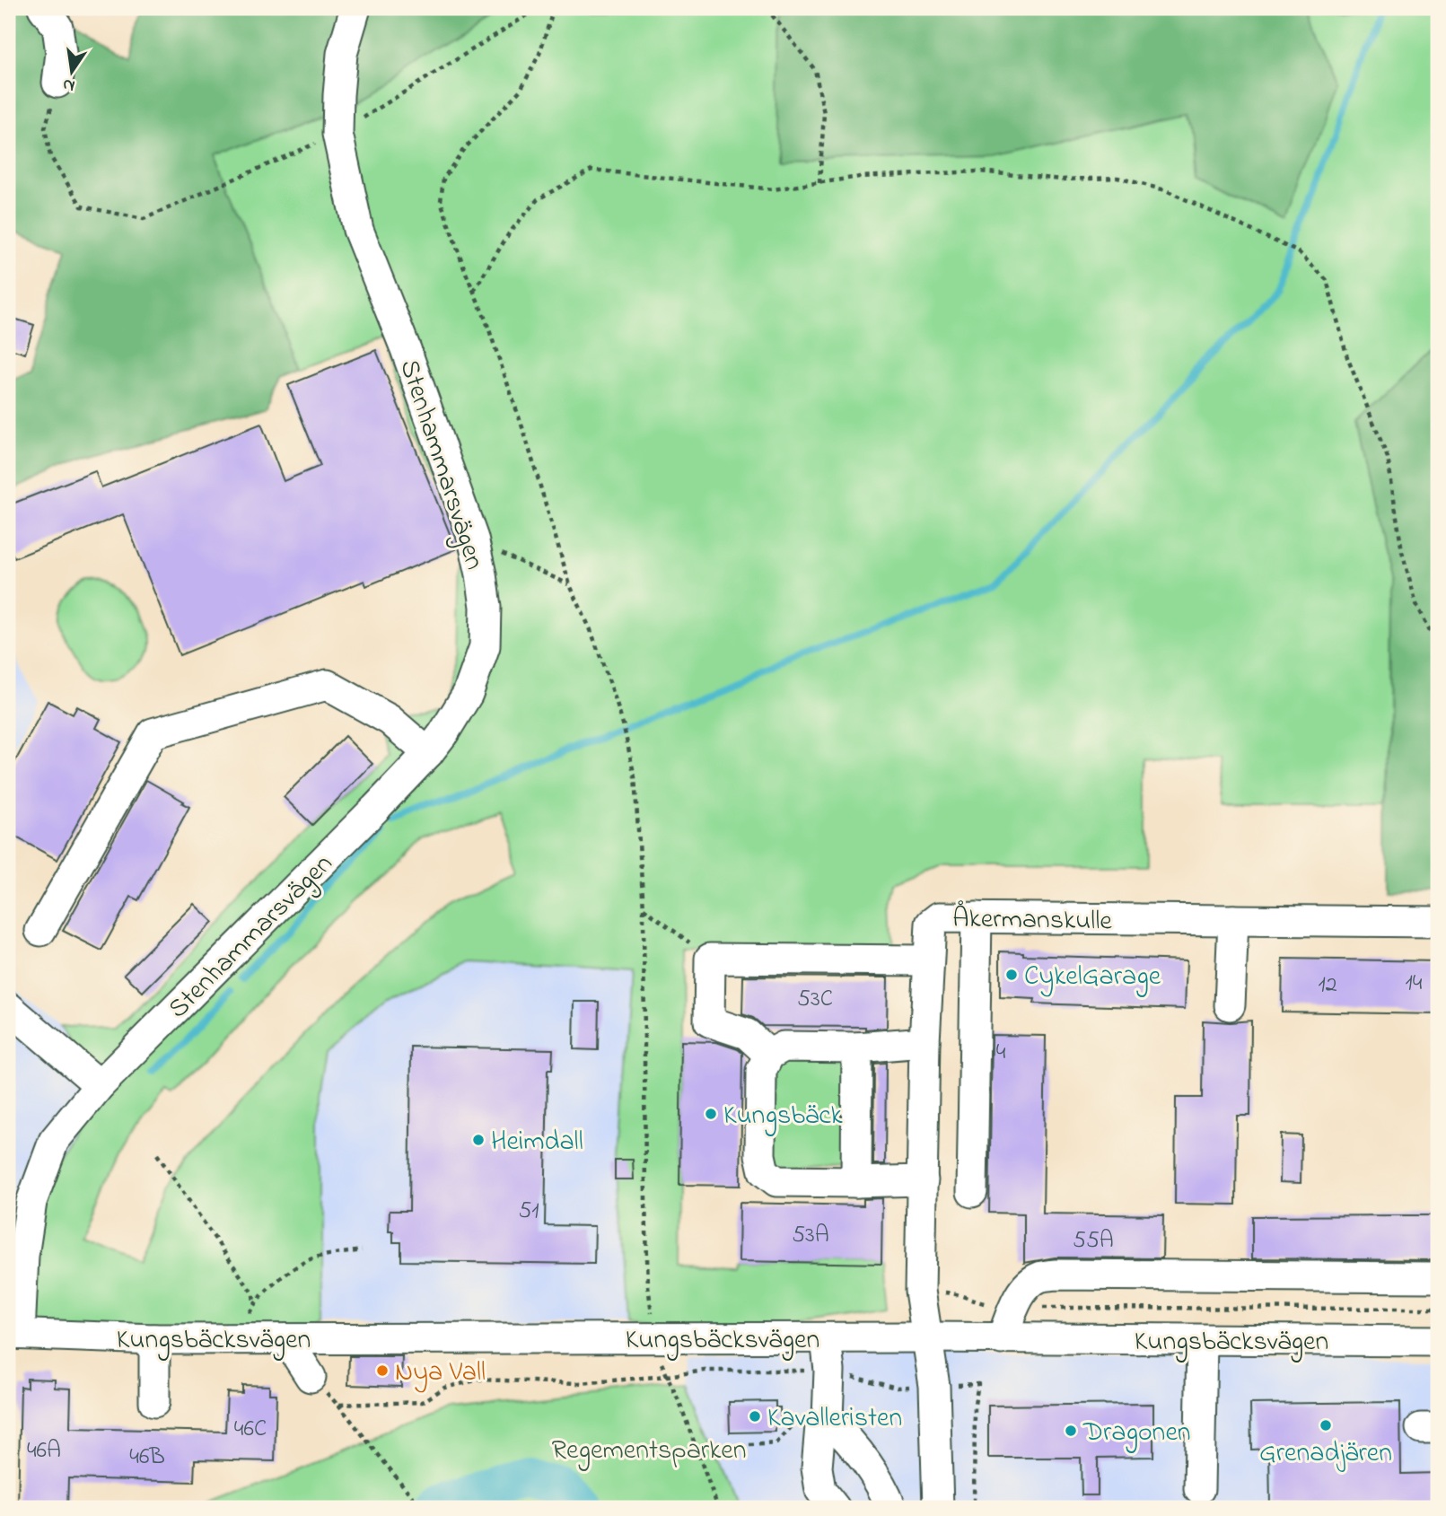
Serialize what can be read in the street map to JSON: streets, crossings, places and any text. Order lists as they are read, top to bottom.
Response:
{
  "streets": {
    "street": ["Stenhammarsvägen", "Åkermanskulle", "Kungsbäcksvägen"]
  },
  "crossings": [
    ["Stenhammarsvägen", "Kungsbäcksvägen"],
    ["Åkermanskulle", "Kungsbäcksvägen"]
  ],
  "parks": ["Regementsparken"],
  "places": [
    "CykelGarage",
    "Kungsbäck",
    "Heimdall",
    "Nya Vall",
    "Kavalleristen",
    "Grenadjären",
    "Dragonen"
  ],
  "house_numbers": [
    "14",
    "12",
    "53C",
    "4",
    "51",
    "53A",
    "55A",
    "46C",
    "46A",
    "46B"
  ],
  "north": "bottom"
}
